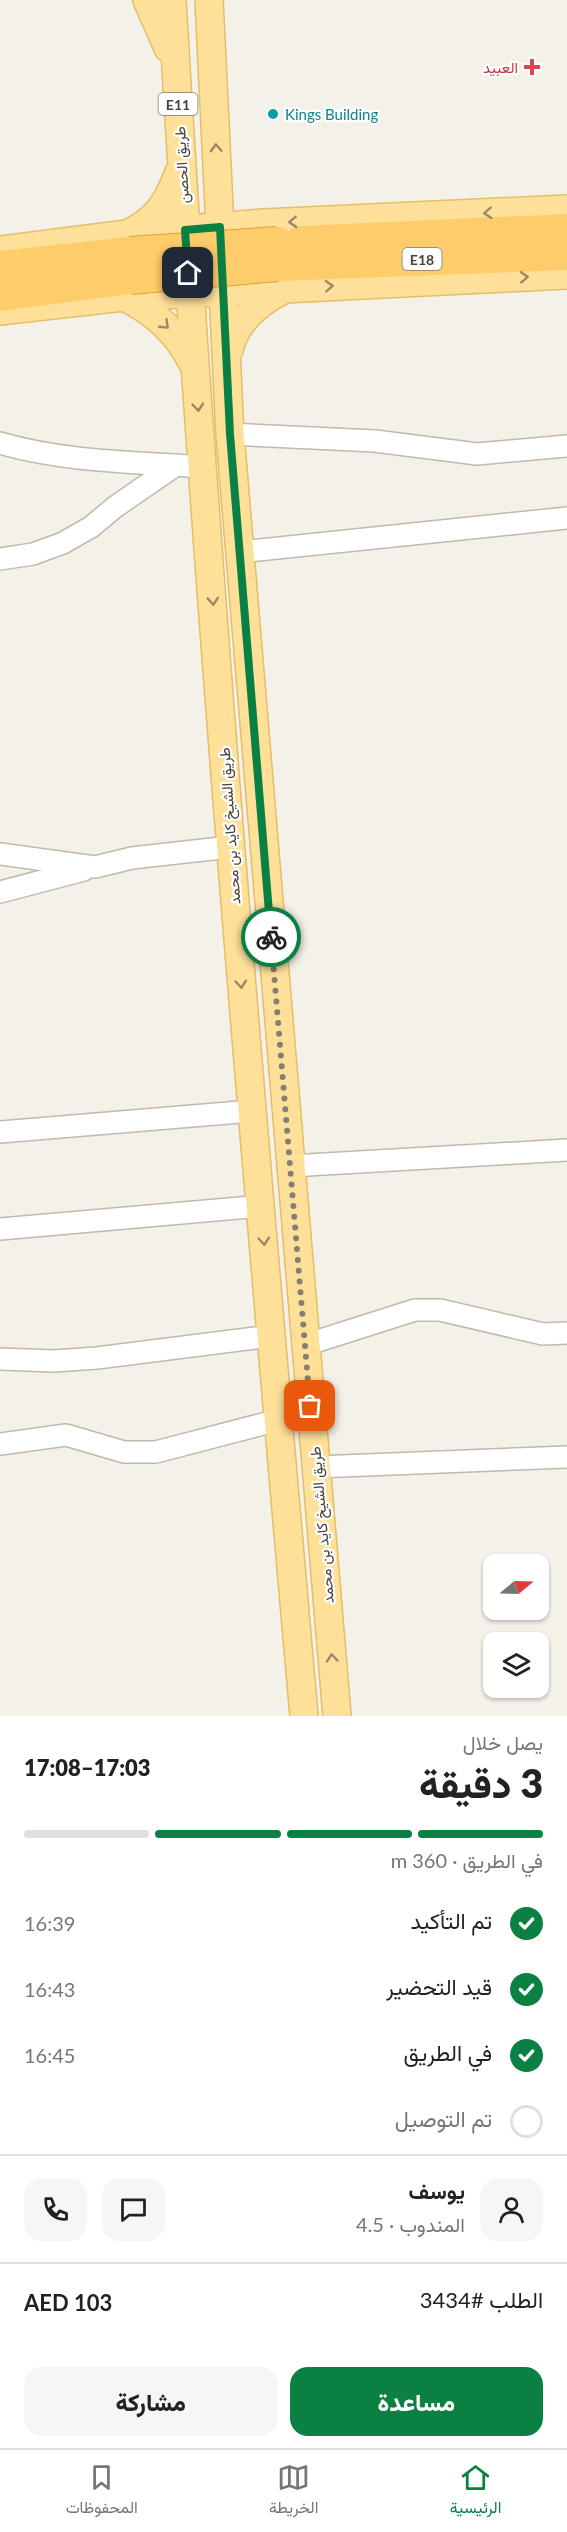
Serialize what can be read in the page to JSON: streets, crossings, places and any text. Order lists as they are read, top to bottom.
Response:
{
  "streets": {
    "highway": ["E18"],
    "main road": ["E11", "طريق الحصن", "طريق الشيخ كايد بن محمد"]
  },
  "crossings": [
    ["E11", "طريق الشيخ كايد بن محمد"],
    ["طريق الحصن", "طريق الشيخ كايد بن محمد"]
  ],
  "places": {
    "health": ["العبيد"],
    "other": ["Kings Building"]
  },
  "north": "right",
  "page": {
    "heading": ["3 دقيقة", "يصل خلال", "17:03–17:08"],
    "panel": [
      "يوسف",
      "المندوب · 4.5",
      "الطلب #3434",
      "AED 103"
    ],
    "bar": "في الطريق · 360 m",
    "list": [
      ["تم التأكيد", "16:39"],
      ["قيد التحضير", "16:43"],
      ["في الطريق", "16:45"],
      "تم التوصيل"
    ],
    "buttons": ["مساعدة", "مشاركة"],
    "tabs": ["الرئيسية", "الخريطة", "المحفوظات"]
  }
}
